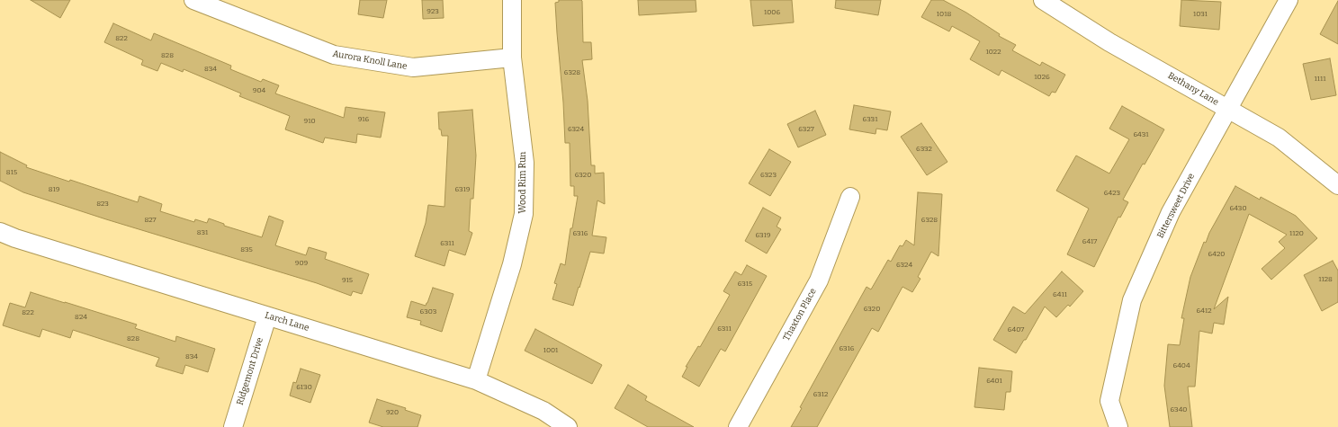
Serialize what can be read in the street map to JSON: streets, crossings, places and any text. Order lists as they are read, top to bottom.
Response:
{
  "streets": {
    "street": [
      "Aurora Knoll Lane",
      "Bethany Lane",
      "Wood Rim Run",
      "Bittersweet Drive",
      "Thaxton Place",
      "Larch Lane",
      "Ridgemont Drive"
    ]
  },
  "crossings": [
    ["Aurora Knoll Lane", "Wood Rim Run"],
    ["Bethany Lane", "Bittersweet Drive"],
    ["Wood Rim Run", "Larch Lane"],
    ["Larch Lane", "Ridgemont Drive"]
  ],
  "house_numbers": [
    "923",
    "1006",
    "1018",
    "1031",
    "822",
    "1022",
    "828",
    "834",
    "6328",
    "1026",
    "1111",
    "904",
    "916",
    "6331",
    "910",
    "6324",
    "6327",
    "6431",
    "6332",
    "815",
    "6320",
    "6323",
    "819",
    "6319",
    "6423",
    "823",
    "6430",
    "827",
    "6328",
    "831",
    "6316",
    "1120",
    "6319",
    "6417",
    "6311",
    "835",
    "6420",
    "909",
    "6324",
    "1128",
    "915",
    "6315",
    "6411",
    "6320",
    "6412",
    "6303",
    "822",
    "824",
    "6311",
    "6407",
    "828",
    "6316",
    "1001",
    "834",
    "6404",
    "6401",
    "6130",
    "6312",
    "6340",
    "920"
  ]
}
